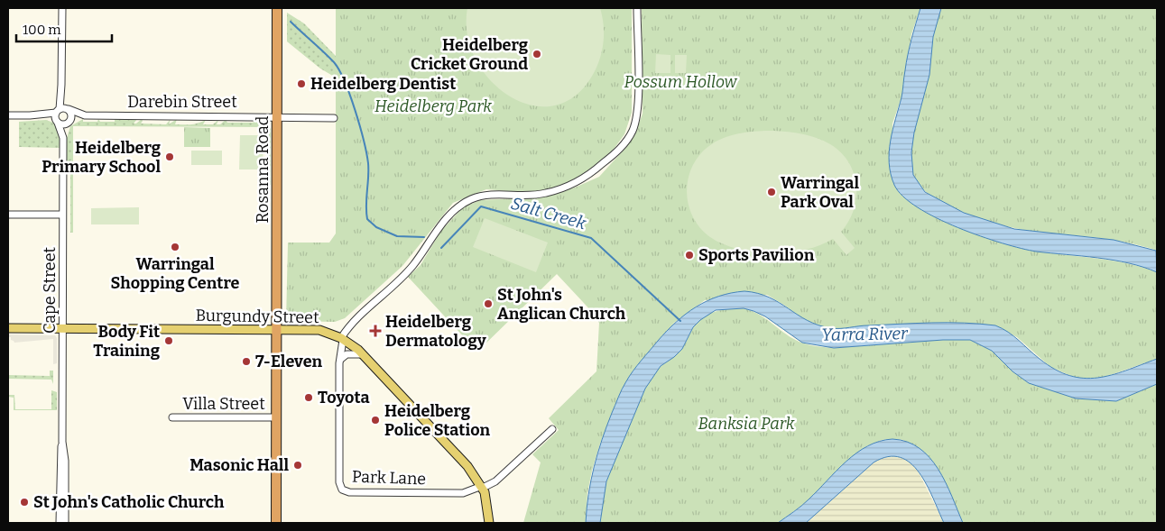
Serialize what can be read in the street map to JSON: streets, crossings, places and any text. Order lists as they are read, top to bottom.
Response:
{
  "streets": {
    "highway": ["Rosanna Road"],
    "main road": ["Burgundy Street"],
    "street": [
      "Darebin Street",
      "Cape Street",
      "Villa Street",
      "Park Lane"
    ]
  },
  "crossings": [
    ["Darebin Street", "Rosanna Road"],
    ["Darebin Street", "Cape Street"],
    ["Rosanna Road", "Burgundy Street"],
    ["Rosanna Road", "Villa Street"],
    ["Cape Street", "Burgundy Street"],
    ["Burgundy Street", "Park Lane"]
  ],
  "water": ["Salt Creek", "Yarra River"],
  "parks": ["Possum Hollow", "Heidelberg Park", "Banksia Park"],
  "places": {
    "other": [
      "Heidelberg Cricket Ground",
      "Heidelberg Dentist",
      "Heidelberg Primary School",
      "Warringal Park Oval",
      "Warringal Shopping Centre",
      "Sports Pavilion",
      "St John's Anglican Church",
      "Body Fit Training",
      "7-Eleven",
      "Toyota",
      "Heidelberg Police Station",
      "Masonic Hall",
      "St John's Catholic Church"
    ],
    "health": ["Heidelberg Dermatology"]
  },
  "scale_bar": "100 m"
}
